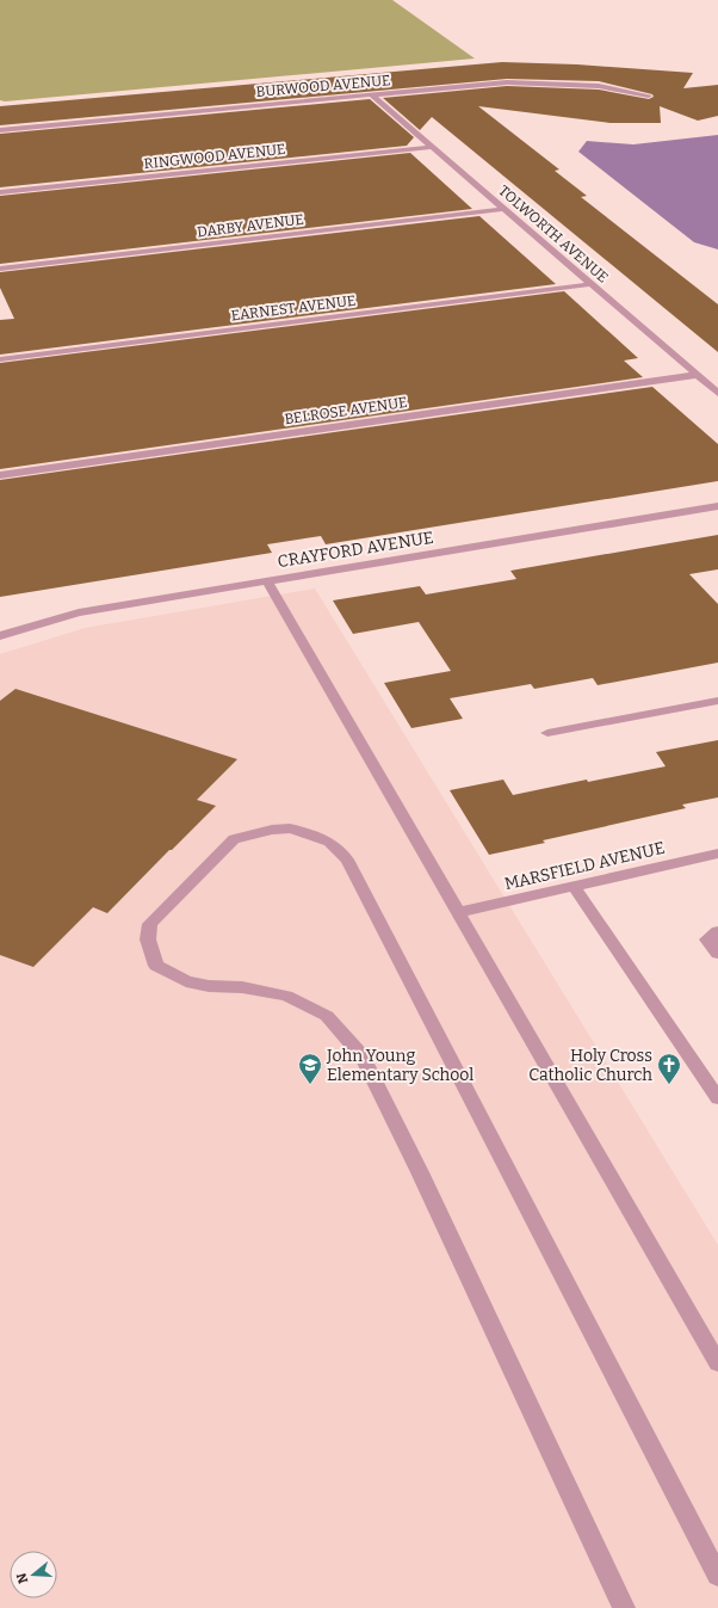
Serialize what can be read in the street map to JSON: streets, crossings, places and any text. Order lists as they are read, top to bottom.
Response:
{
  "streets": {
    "street": [
      "BURWOOD AVENUE",
      "RINGWOOD AVENUE",
      "DARBY AVENUE",
      "TOLWORTH AVENUE",
      "EARNEST AVENUE",
      "BELROSE AVENUE",
      "CRAYFORD AVENUE",
      "MARSFIELD AVENUE"
    ]
  },
  "crossings": [
    ["BURWOOD AVENUE", "TOLWORTH AVENUE"],
    ["RINGWOOD AVENUE", "TOLWORTH AVENUE"],
    ["DARBY AVENUE", "TOLWORTH AVENUE"],
    ["TOLWORTH AVENUE", "EARNEST AVENUE"],
    ["TOLWORTH AVENUE", "BELROSE AVENUE"]
  ],
  "places": {
    "school or university": ["John Young Elementary School"],
    "church": ["Holy Cross Catholic Church"]
  },
  "north": "left"
}
